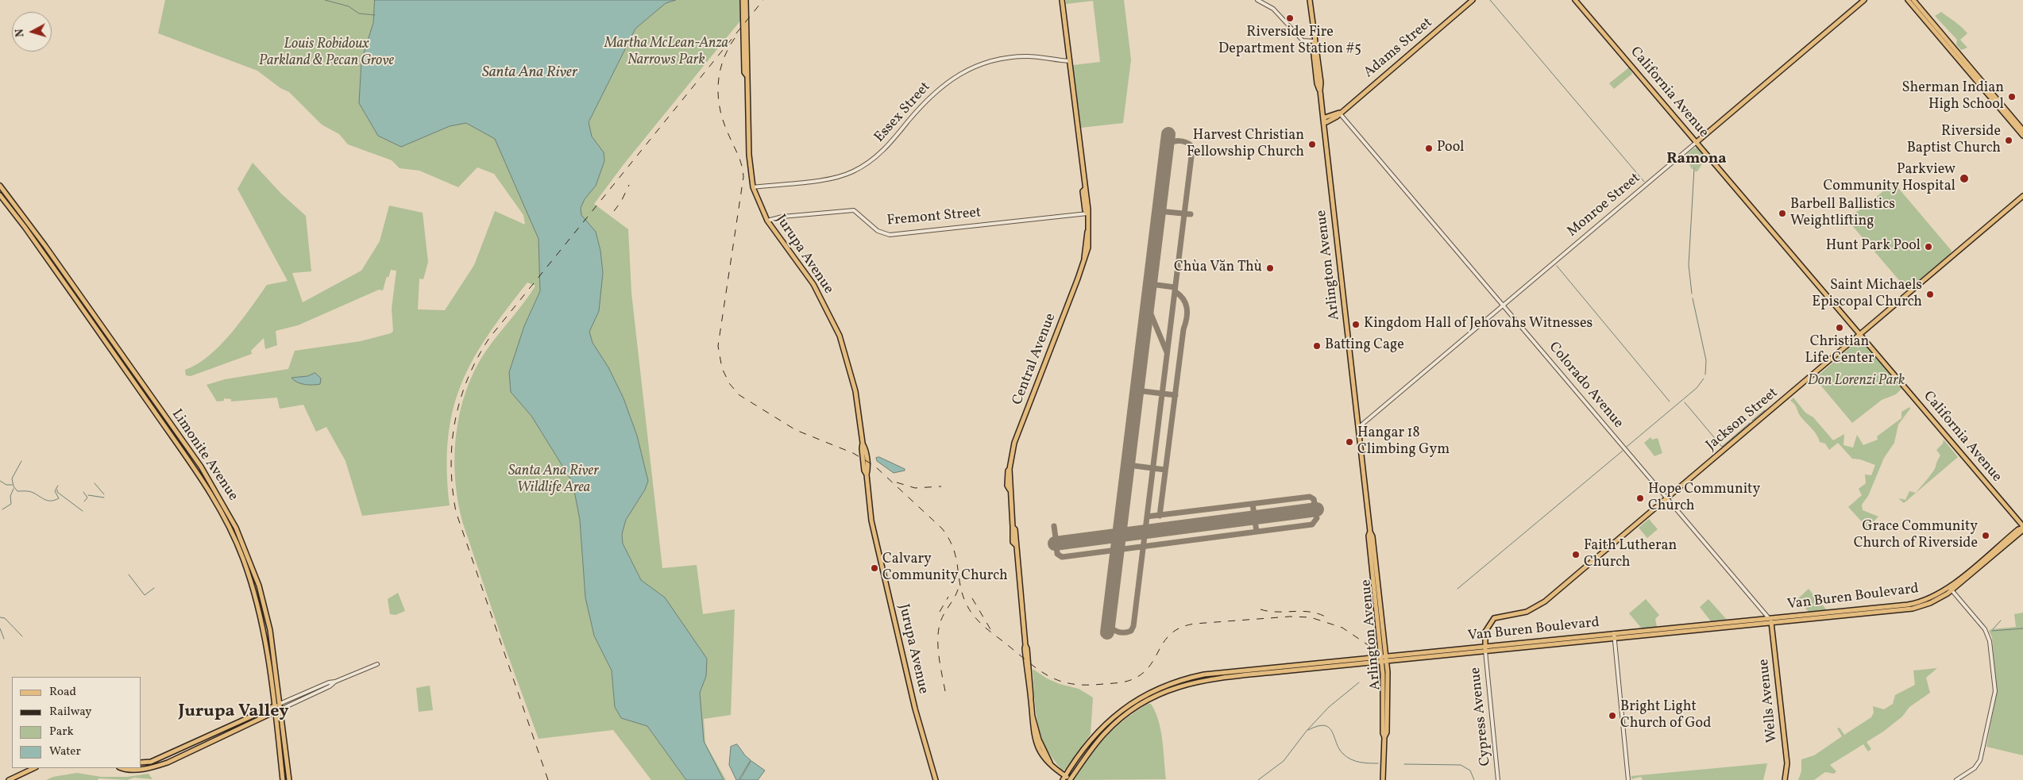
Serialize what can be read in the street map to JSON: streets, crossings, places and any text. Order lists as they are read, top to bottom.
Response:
{
  "streets": {
    "main road": [
      "Adams Street",
      "California Avenue",
      "Monroe Street",
      "Jurupa Avenue",
      "Arlington Avenue",
      "Central Avenue",
      "Jackson Street",
      "Limonite Avenue",
      "Van Buren Boulevard",
      "Wells Avenue"
    ],
    "street": [
      "Essex Street",
      "Fremont Street",
      "Colorado Avenue",
      "Cypress Avenue"
    ]
  },
  "crossings": [
    ["Adams Street", "Arlington Avenue"],
    ["Adams Street", "Colorado Avenue"],
    ["California Avenue", "Monroe Street"],
    ["California Avenue", "Jackson Street"],
    ["California Avenue", "Van Buren Boulevard"],
    ["Essex Street", "Jurupa Avenue"],
    ["Essex Street", "Central Avenue"],
    ["Monroe Street", "Arlington Avenue"],
    ["Monroe Street", "Colorado Avenue"],
    ["Fremont Street", "Jurupa Avenue"],
    ["Fremont Street", "Central Avenue"],
    ["Arlington Avenue", "Van Buren Boulevard"],
    ["Central Avenue", "Van Buren Boulevard"],
    ["Colorado Avenue", "Jackson Street"],
    ["Colorado Avenue", "Van Buren Boulevard"],
    ["Colorado Avenue", "Wells Avenue"],
    ["Jackson Street", "Van Buren Boulevard"],
    ["Jackson Street", "Cypress Avenue"],
    ["Van Buren Boulevard", "Wells Avenue"],
    ["Van Buren Boulevard", "Cypress Avenue"]
  ],
  "districts": ["Ramona", "Jurupa Valley"],
  "water": ["Santa Ana River"],
  "parks": [
    "Martha McLean-Anza Narrows Park",
    "Louis Robidoux Parkland & Pecan Grove",
    "Don Lorenzi Park",
    "Santa Ana River Wildlife Area"
  ],
  "places": [
    "Riverside Fire Department Station #5",
    "Sherman Indian High School",
    "Riverside Baptist Church",
    "Harvest Christian Fellowship Church",
    "Pool",
    "Parkview Community Hospital",
    "Barbell Ballistics Weightlifting",
    "Hunt Park Pool",
    "Chùa Văn Thù",
    "Saint Michaels Episcopal Church",
    "Kingdom Hall of Jehovahs Witnesses",
    "Christian Life Center",
    "Batting Cage",
    "Hangar 18 Climbing Gym",
    "Hope Community Church",
    "Grace Community Church of Riverside",
    "Faith Lutheran Church",
    "Calvary Community Church",
    "Bright Light Church of God"
  ],
  "legend": [
    "Road",
    "Railway",
    "Park",
    "Water"
  ],
  "north": "left"
}
